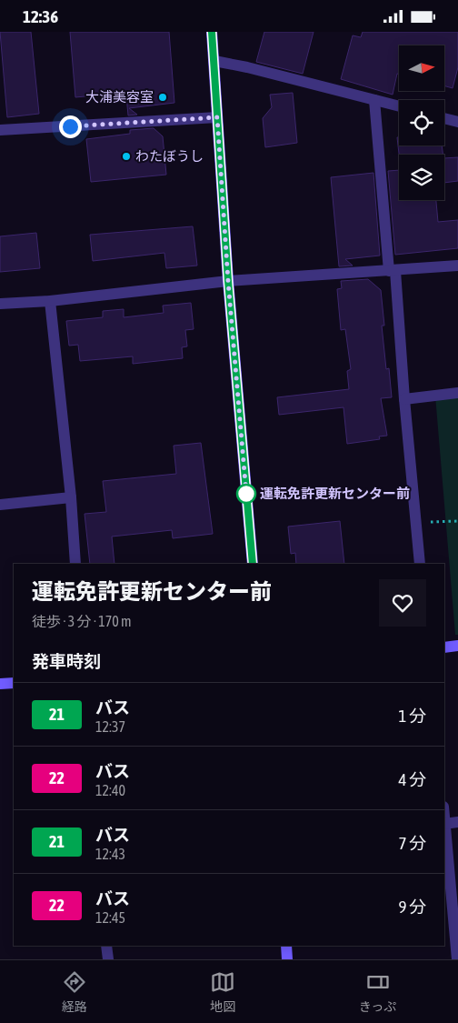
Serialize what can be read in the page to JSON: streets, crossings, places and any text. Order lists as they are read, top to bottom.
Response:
{
  "places": ["大浦美容室", "わたぼうし", "運転免許更新センター前"],
  "lines": ["bus line 21"],
  "north": "right",
  "page": {
    "status": "12:36",
    "heading": [
      ["運転免許更新センター前", "徒歩 · 3 分 · 170 m"],
      "発車時刻"
    ],
    "list": [
      {
        "mark": "21",
        "name": "バス",
        "note": "12:37",
        "value": "1 分"
      },
      {
        "mark": "22",
        "name": "バス",
        "note": "12:40",
        "value": "4 分"
      },
      {
        "mark": "21",
        "name": "バス",
        "note": "12:43",
        "value": "7 分"
      },
      {
        "mark": "22",
        "name": "バス",
        "note": "12:45",
        "value": "9 分"
      }
    ],
    "tabs": ["経路", "地図", "きっぷ"]
  }
}
